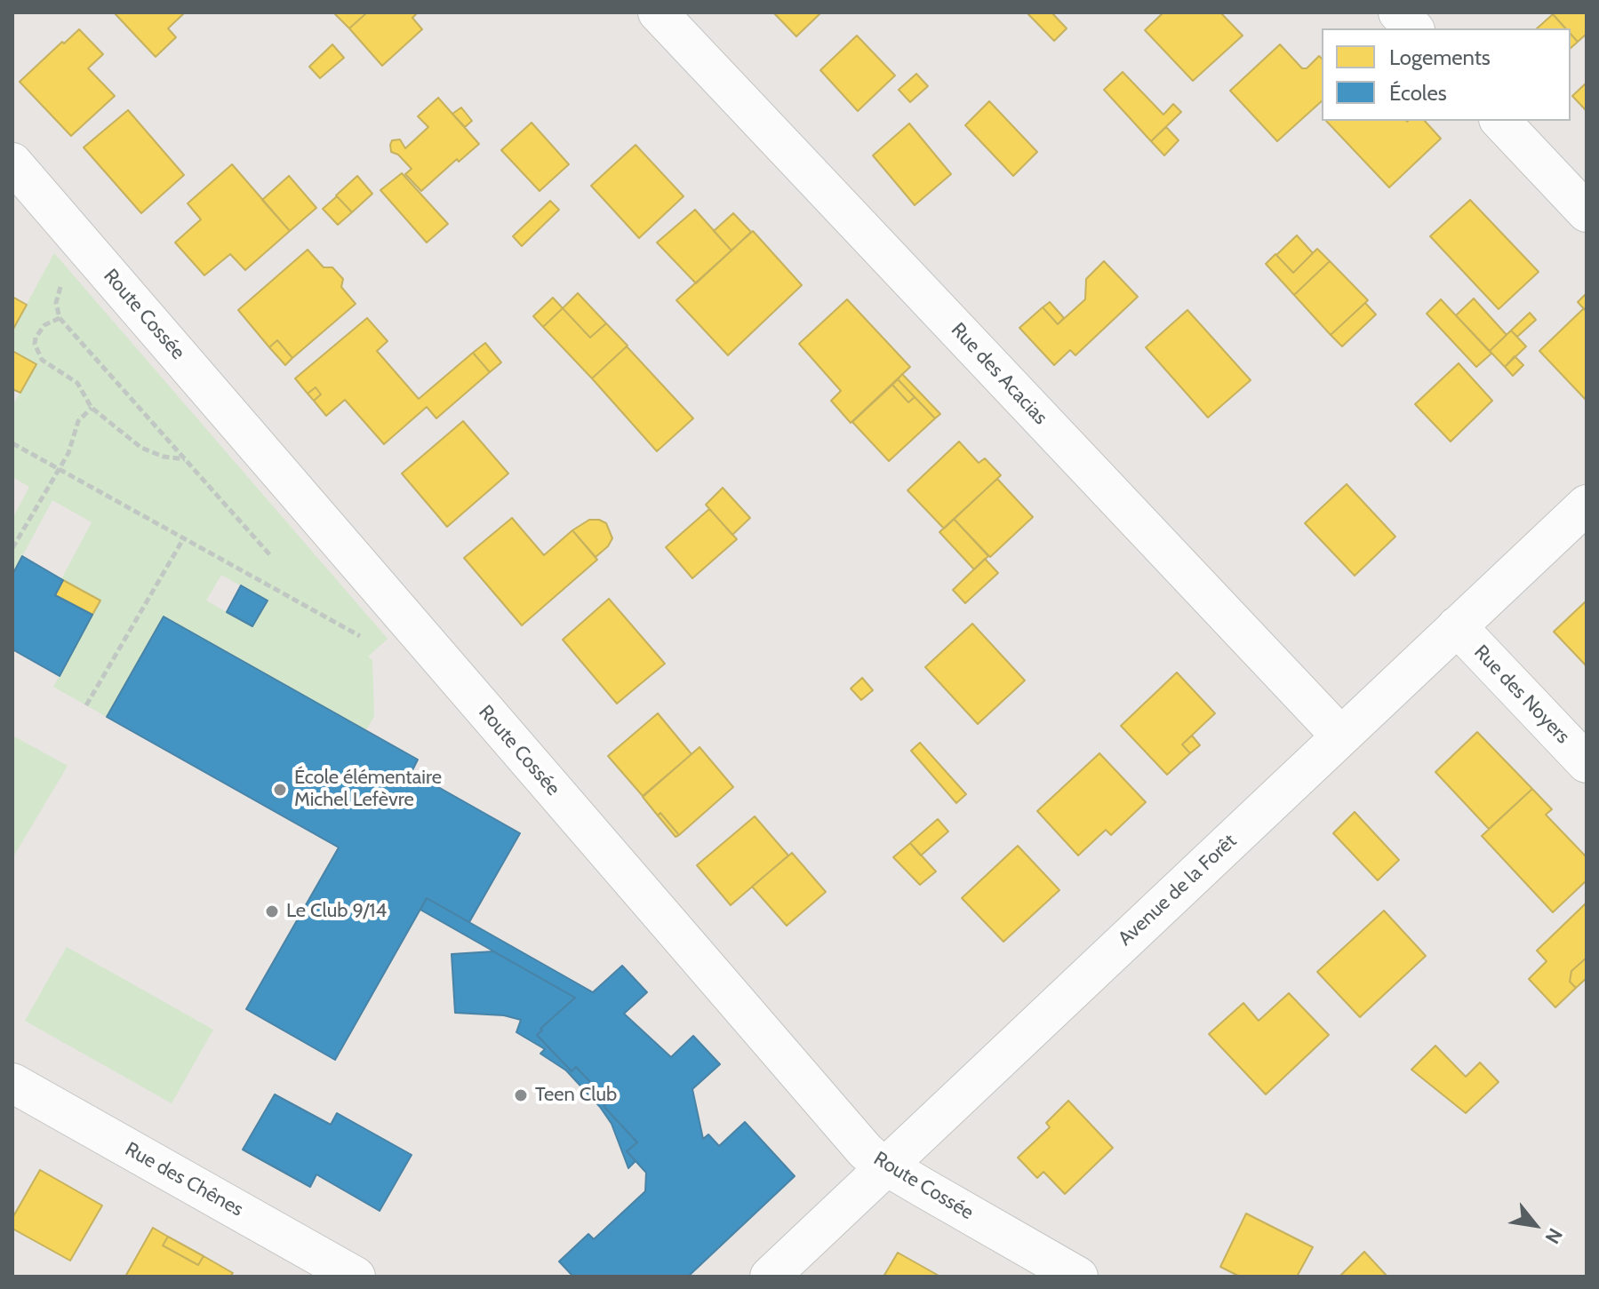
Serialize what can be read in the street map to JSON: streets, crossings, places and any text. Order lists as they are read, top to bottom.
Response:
{
  "streets": {
    "street": [
      "Route Cossée",
      "Rue des Acacias",
      "Rue des Noyers",
      "Avenue de la Forêt",
      "Rue des Chênes"
    ]
  },
  "crossings": [
    ["Route Cossée", "Avenue de la Forêt"],
    ["Rue des Acacias", "Avenue de la Forêt"],
    ["Rue des Noyers", "Avenue de la Forêt"]
  ],
  "places": ["École élémentaire Michel Lefèvre", "Le Club 9/14", "Teen Club"],
  "legend": ["Logements", "Écoles"],
  "north": "bottom right"
}
